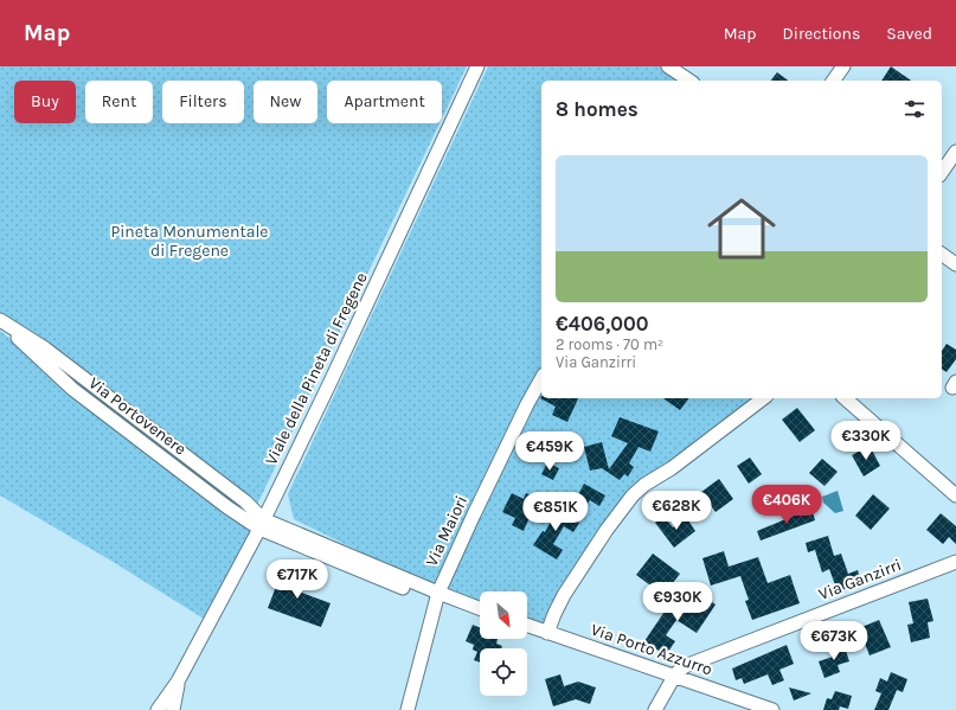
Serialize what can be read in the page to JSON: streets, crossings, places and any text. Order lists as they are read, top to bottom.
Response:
{
  "streets": {
    "street": [
      "Viale della Pineta di Fregene",
      "Via Portovenere",
      "Via Maiori",
      "Via Ganzirri",
      "Via Porto Azzurro"
    ]
  },
  "crossings": [
    ["Viale della Pineta di Fregene", "Via Portovenere"],
    ["Via Ganzirri", "Via Porto Azzurro"]
  ],
  "parks": ["Pineta Monumentale di Fregene"],
  "north": "bottom right",
  "page": {
    "header": "Map",
    "nav": ["Map", "Directions", "Saved"],
    "chip": [
      "Buy",
      "Rent",
      "Filters",
      "New",
      "Apartment"
    ],
    "heading": "8 homes",
    "list": [
      {
        "name": "€406,000",
        "note": "2 rooms · 70 m² · Via Ganzirri"
      }
    ],
    "price": [
      "€330K",
      "€459K",
      "€406K",
      "€628K",
      "€851K",
      "€717K",
      "€930K",
      "€673K"
    ]
  }
}
